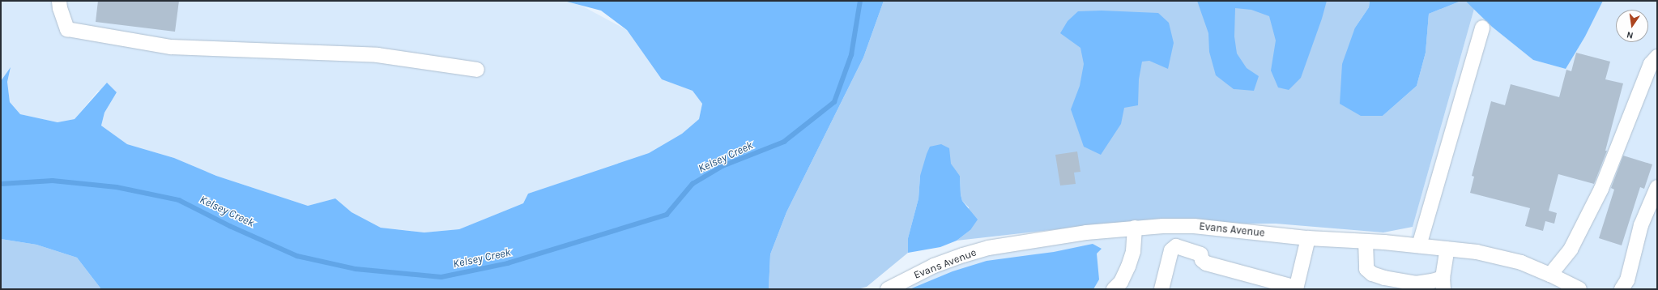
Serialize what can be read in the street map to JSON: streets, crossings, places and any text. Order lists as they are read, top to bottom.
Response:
{
  "streets": {
    "street": ["Evans Avenue"]
  },
  "water": ["Kelsey Creek"],
  "north": "bottom"
}
